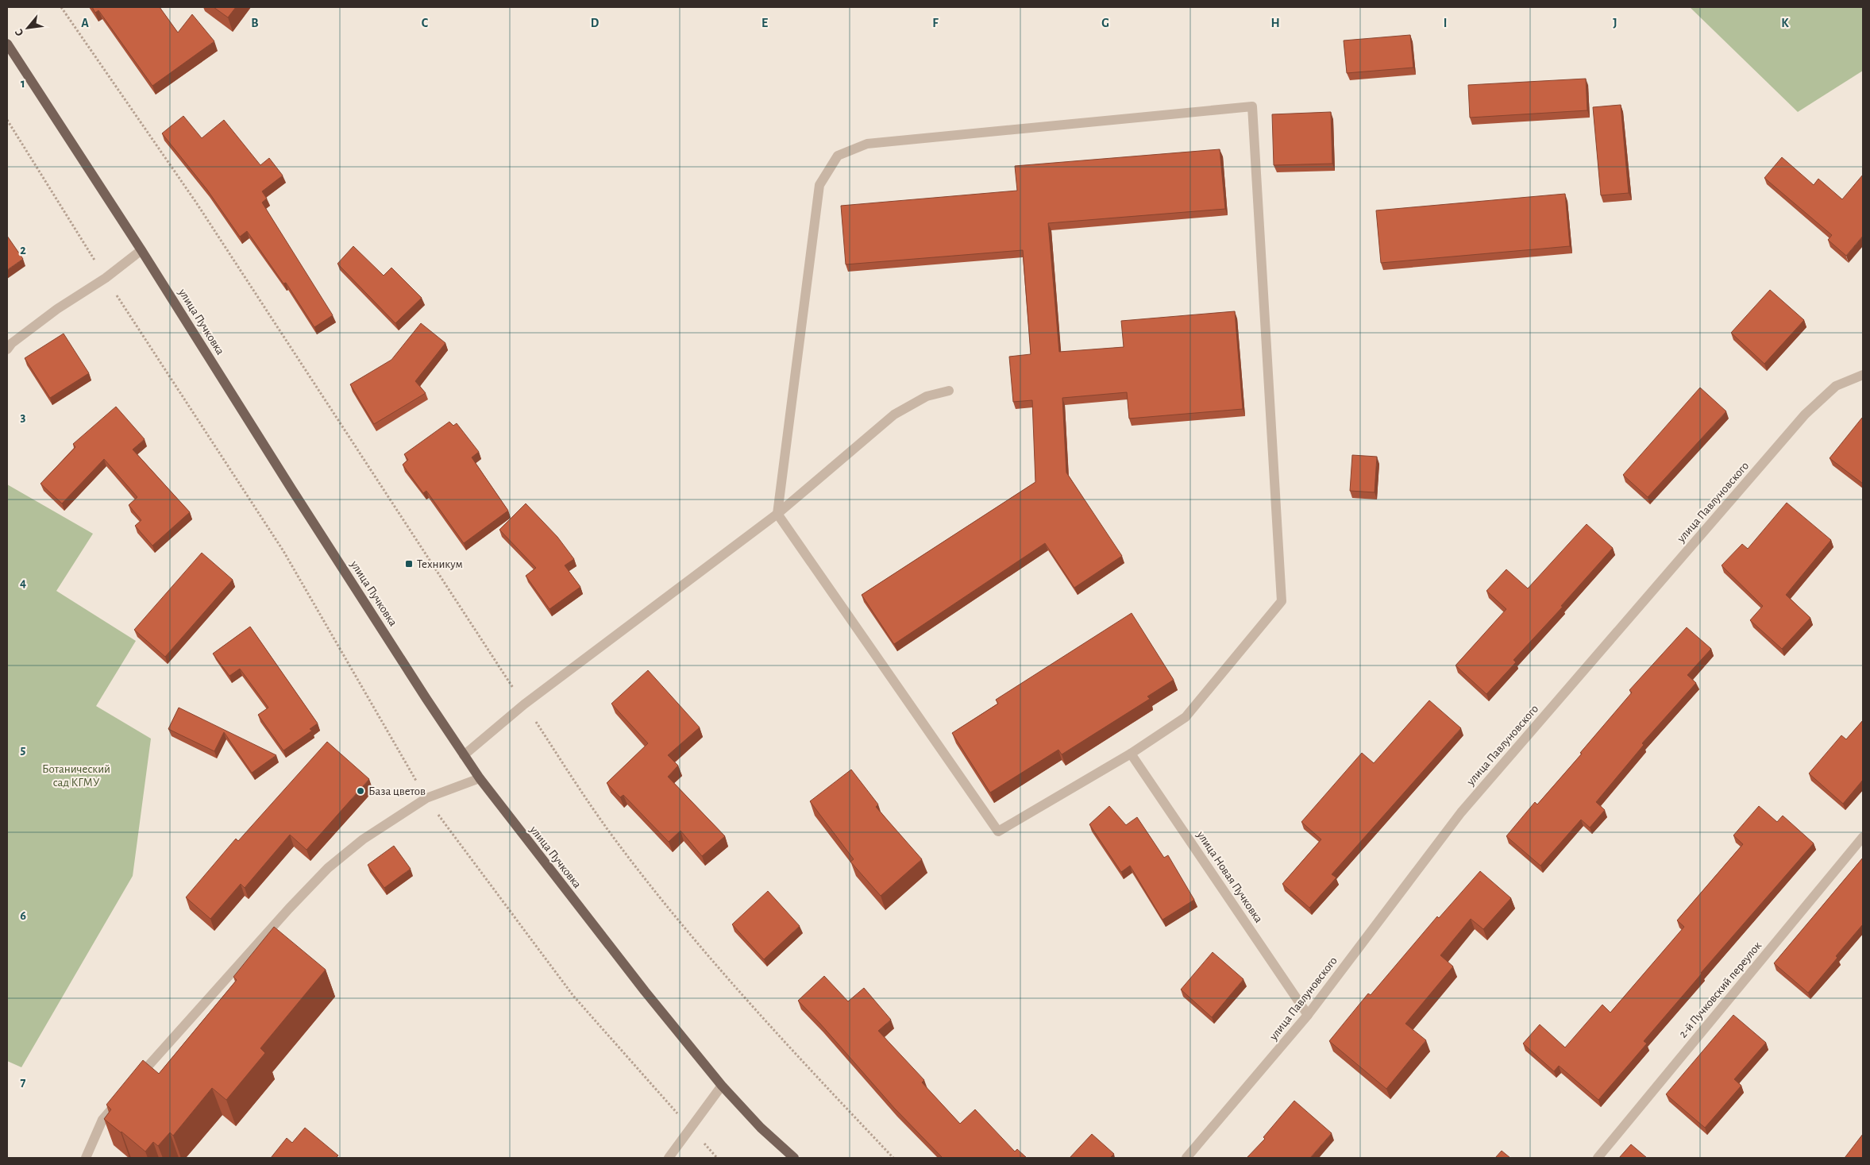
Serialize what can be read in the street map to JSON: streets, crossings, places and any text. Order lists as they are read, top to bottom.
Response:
{
  "streets": {
    "main road": ["улица Пучковка"],
    "street": ["улица Павлуновского", "улица Новая Пучковка", "2-й Пучковский переулок"]
  },
  "crossings": [
    ["улица Павлуновского", "улица Новая Пучковка"]
  ],
  "parks": ["Ботанический сад КГМУ"],
  "places": {
    "transit": ["Техникум"],
    "other": ["База цветов"]
  },
  "north": "bottom left",
  "grid": {
    "columns": [
      "A",
      "B",
      "C",
      "D",
      "E",
      "F",
      "G",
      "H",
      "I",
      "J",
      "K"
    ],
    "rows": [
      "1",
      "2",
      "3",
      "4",
      "5",
      "6",
      "7"
    ]
  }
}
